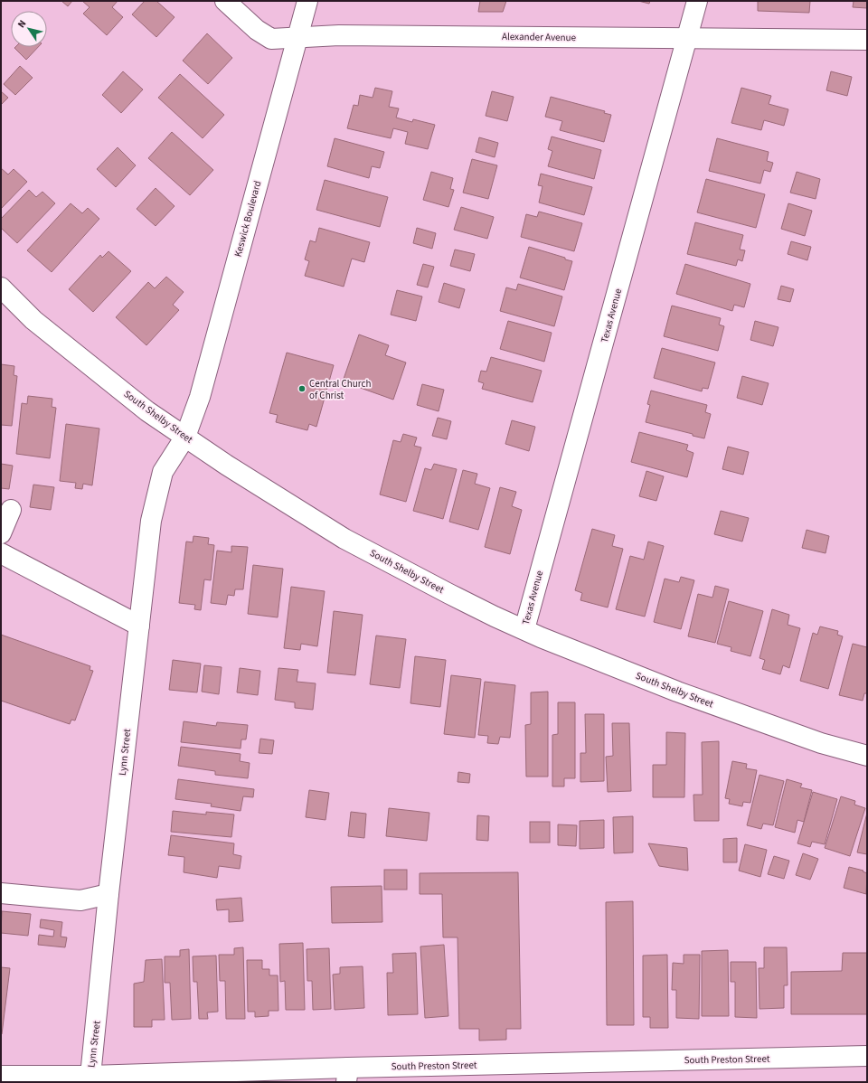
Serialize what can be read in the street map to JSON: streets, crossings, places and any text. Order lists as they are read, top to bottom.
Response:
{
  "streets": {
    "main road": [
      "Alexander Avenue",
      "Keswick Boulevard",
      "Texas Avenue",
      "South Shelby Street",
      "Lynn Street",
      "South Preston Street"
    ]
  },
  "crossings": [
    ["Alexander Avenue", "Keswick Boulevard"],
    ["Alexander Avenue", "Texas Avenue"],
    ["Keswick Boulevard", "South Shelby Street"],
    ["Keswick Boulevard", "Lynn Street"],
    ["Texas Avenue", "South Shelby Street"],
    ["South Shelby Street", "Lynn Street"],
    ["Lynn Street", "South Preston Street"]
  ],
  "places": ["Central Church of Christ"],
  "north": "top left"
}
